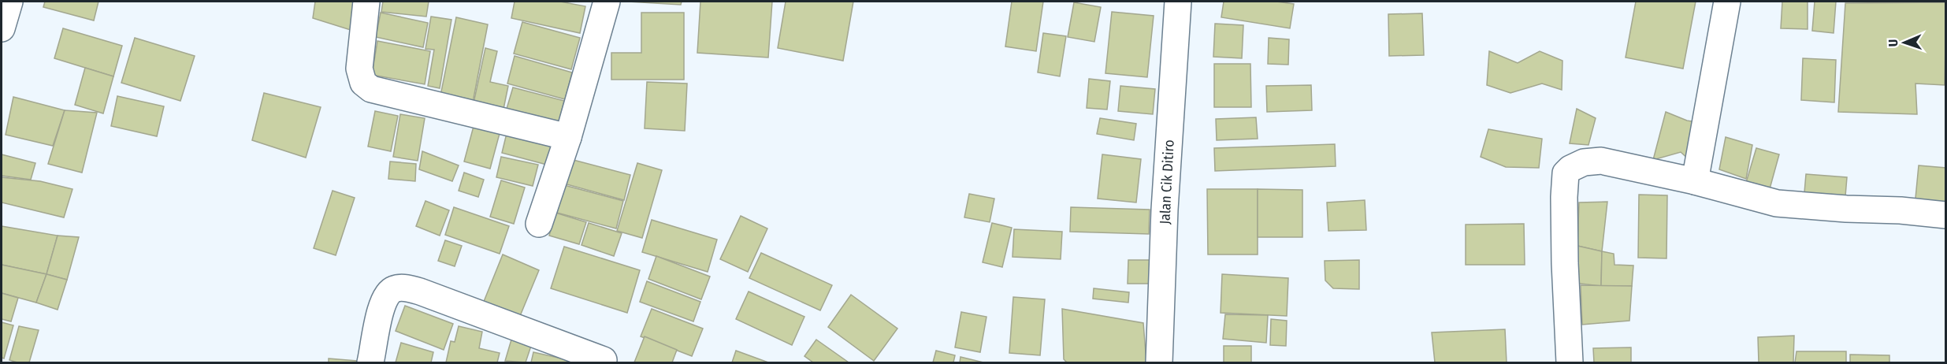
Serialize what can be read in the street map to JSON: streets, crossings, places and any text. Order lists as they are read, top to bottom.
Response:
{
  "streets": {
    "street": ["Jalan Cik Ditiro"]
  },
  "north": "left"
}
